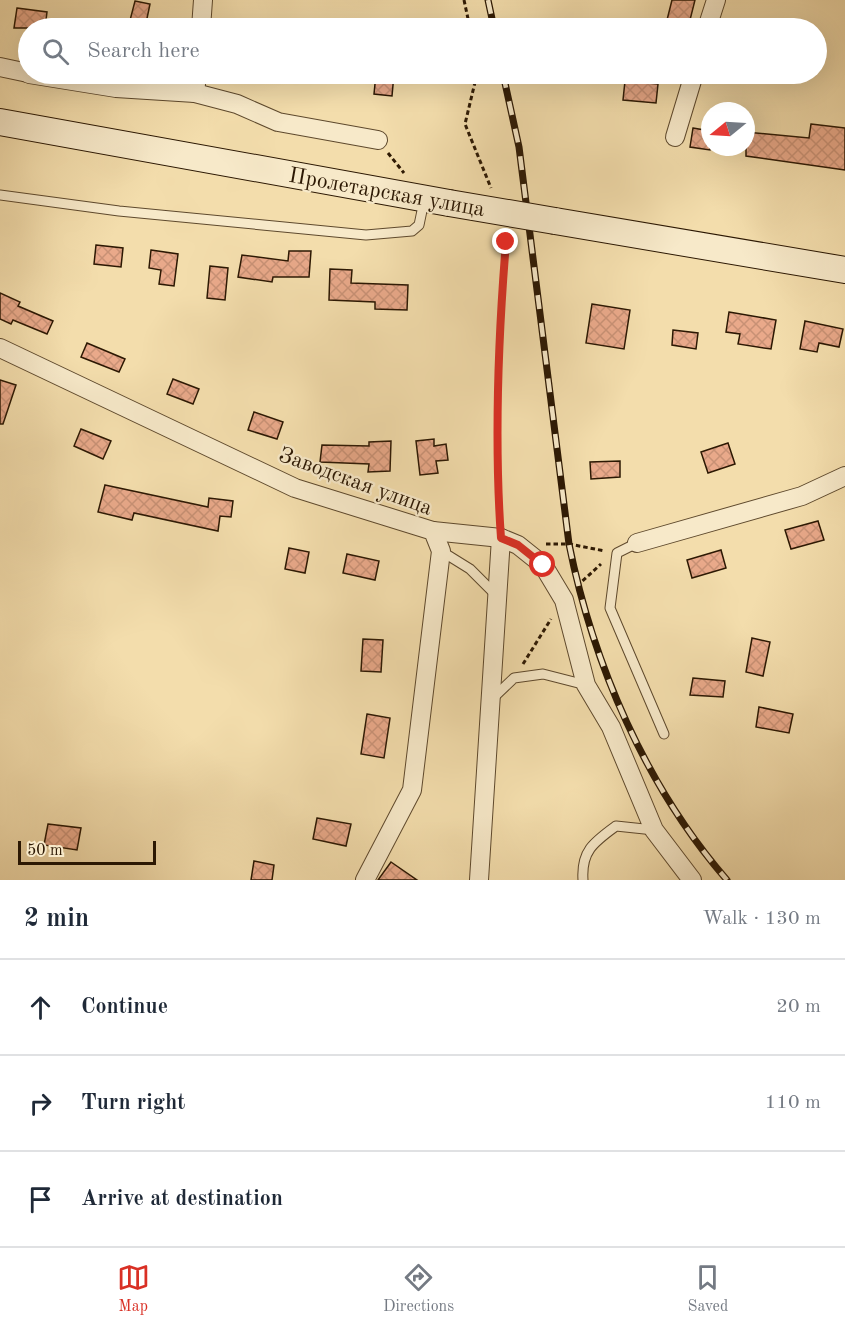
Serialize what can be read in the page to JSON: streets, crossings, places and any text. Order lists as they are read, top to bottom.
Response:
{
  "streets": {
    "main road": ["Пролетарская улица"],
    "street": ["Заводская улица"]
  },
  "scale_bar": "50 m",
  "north": "left",
  "page": {
    "search": "Search here",
    "scale": "50 m",
    "heading": ["2 min", "Walk · 130 m"],
    "list": [
      ["Continue", "20 m"],
      ["Turn right", "110 m"],
      "Arrive at destination"
    ],
    "nav": ["Map", "Directions", "Saved"]
  }
}
